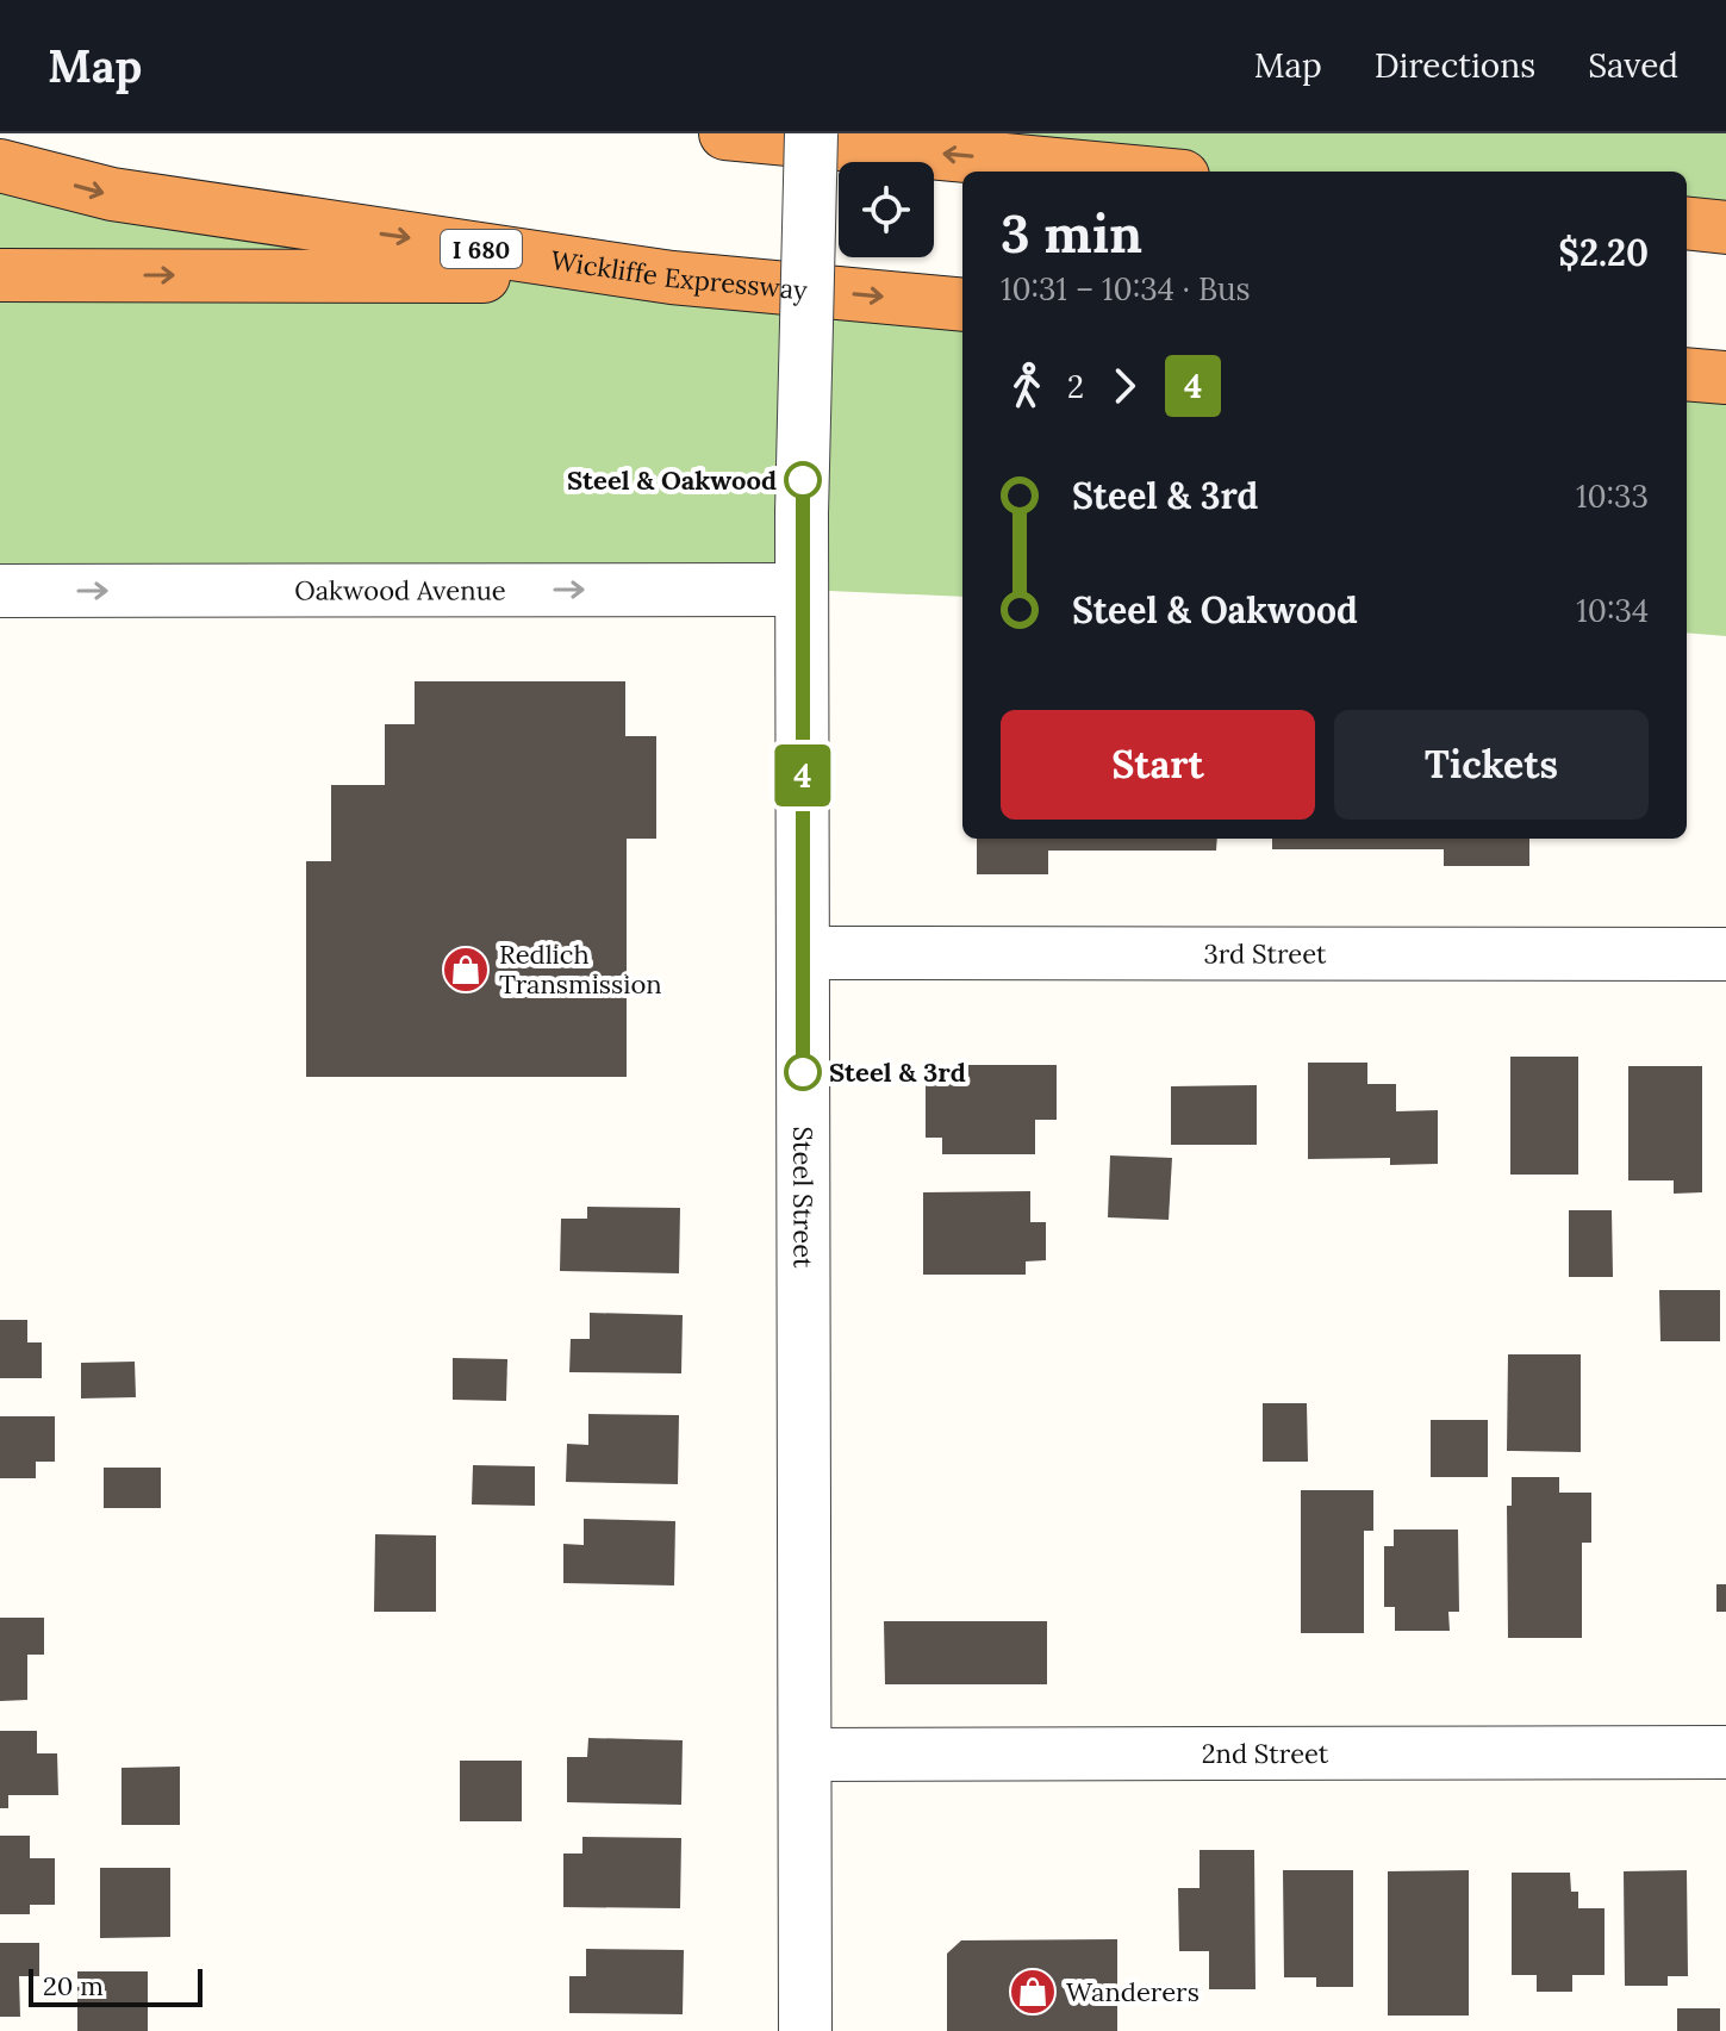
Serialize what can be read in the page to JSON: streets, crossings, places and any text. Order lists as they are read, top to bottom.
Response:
{
  "streets": {
    "highway": ["I 680", "Wickliffe Expressway"],
    "street": [
      "Oakwood Avenue",
      "3rd Street",
      "Steel Street",
      "2nd Street"
    ]
  },
  "crossings": [
    ["Oakwood Avenue", "Steel Street"],
    ["3rd Street", "Steel Street"],
    ["Steel Street", "2nd Street"]
  ],
  "one_way": ["Oakwood Avenue"],
  "places": {
    "other": ["Steel & Oakwood", "Steel & 3rd"],
    "shop": ["Redlich Transmission", "Wanderers"]
  },
  "lines": ["bus line 4"],
  "scale_bar": "20 m",
  "page": {
    "header": "Map",
    "nav": ["Map", "Directions", "Saved"],
    "on_map": "4",
    "heading": ["3 min", "10:31 – 10:34 · Bus", "$2.20"],
    "legs": ["2", "4"],
    "list": [
      {
        "name": "Steel & 3rd",
        "value": "10:33"
      },
      {
        "name": "Steel & Oakwood",
        "value": "10:34"
      }
    ],
    "buttons": ["Start", "Tickets"],
    "scale": "20 m"
  }
}
